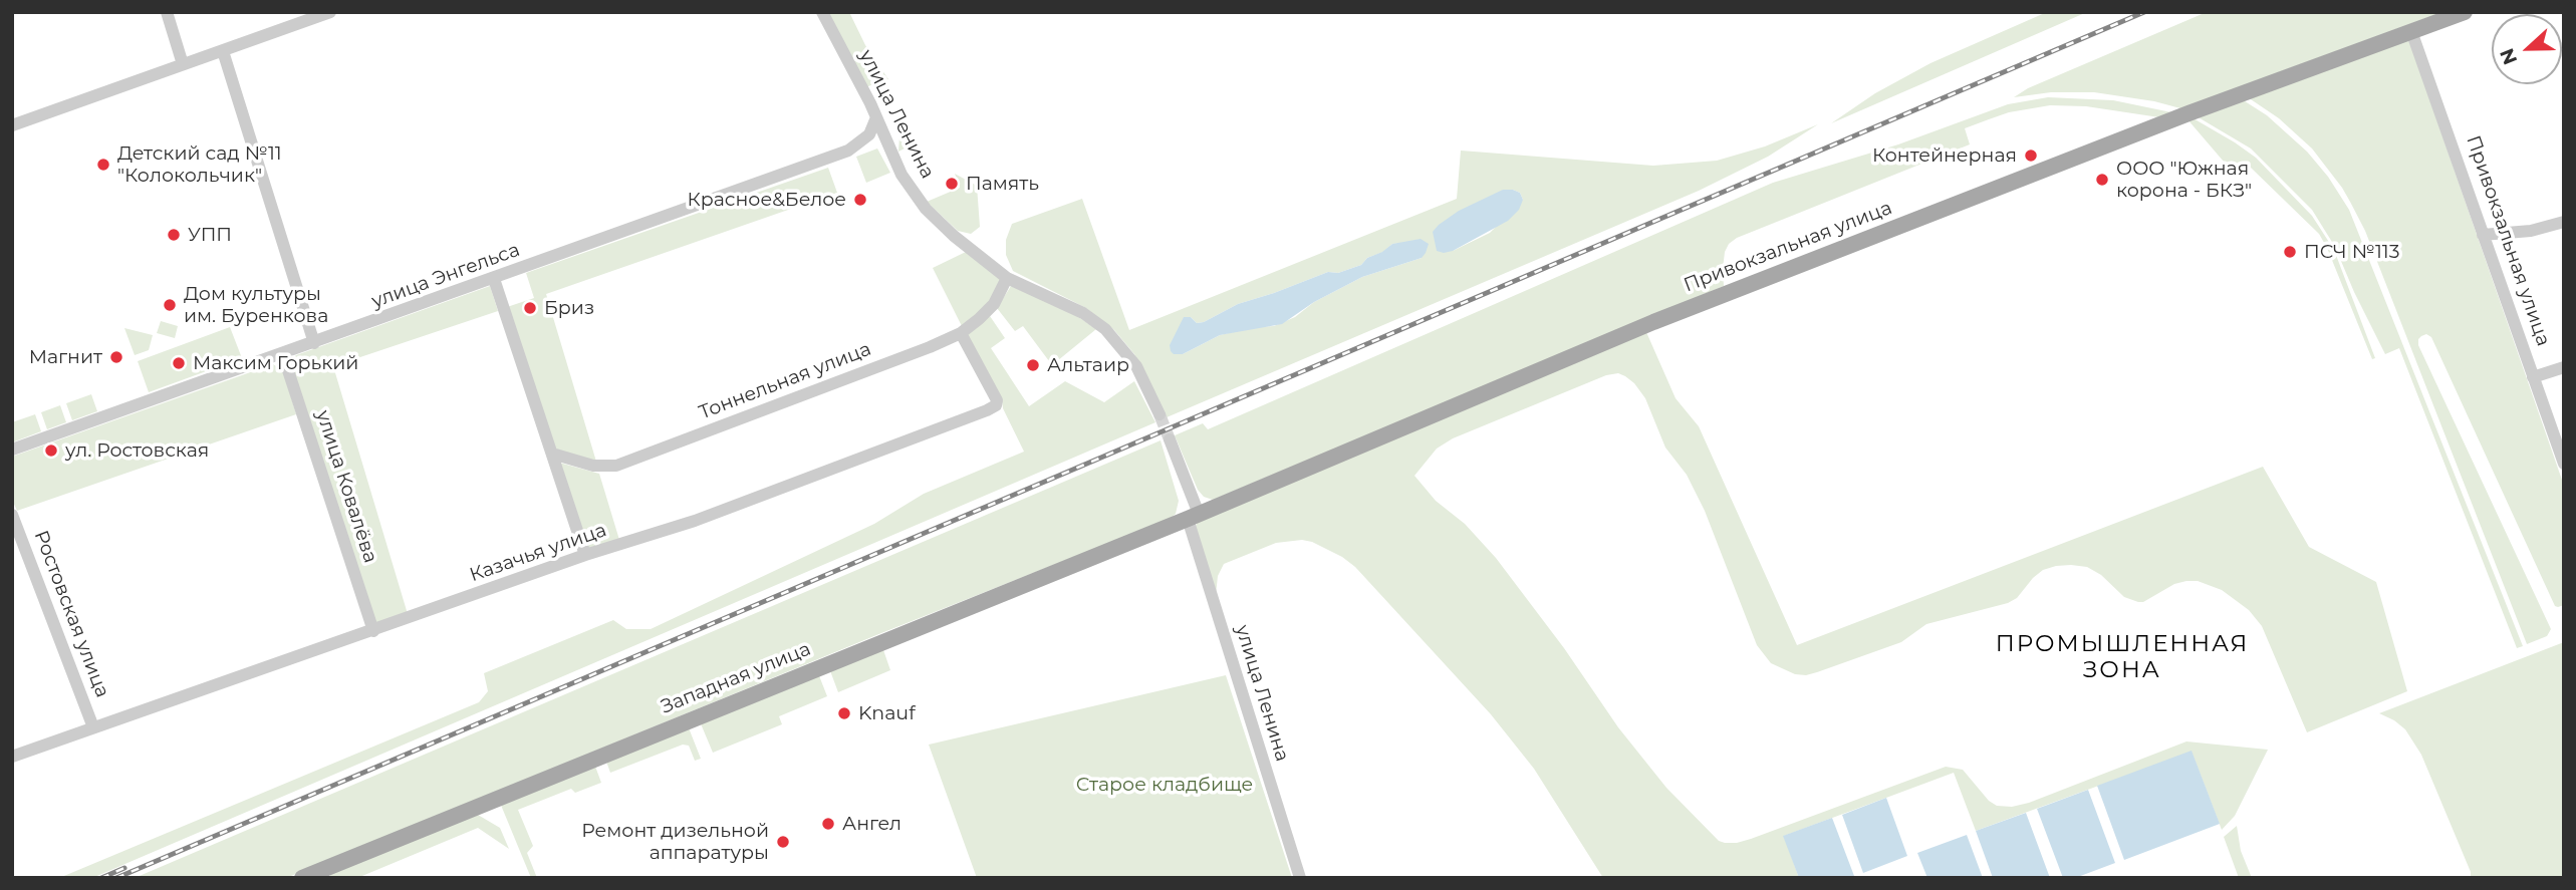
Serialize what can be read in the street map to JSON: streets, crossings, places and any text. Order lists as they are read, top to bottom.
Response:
{
  "streets": {
    "main road": ["Привокзальная улица", "Западная улица"],
    "street": [
      "улица Ленина",
      "улица Энгельса",
      "Тоннельная улица",
      "улица Ковалёва",
      "Казачья улица",
      "Ростовская улица"
    ]
  },
  "crossings": [
    ["улица Ленина", "Привокзальная улица"],
    ["улица Ленина", "улица Энгельса"],
    ["улица Ленина", "Тоннельная улица"],
    ["улица Ленина", "Западная улица"],
    ["Привокзальная улица", "Западная улица"],
    ["улица Энгельса", "улица Ковалёва"],
    ["Тоннельная улица", "Казачья улица"],
    ["улица Ковалёва", "Казачья улица"],
    ["Казачья улица", "Ростовская улица"]
  ],
  "districts": ["ПРОМЫШЛЕННАЯ ЗОНА"],
  "parks": ["Старое кладбище"],
  "places": [
    "Контейнерная",
    "Детский сад №11 \"Колокольчик\"",
    "ООО \"Южная корона - БКЗ\"",
    "Память",
    "Красное&Белое",
    "УПП",
    "ПСЧ №113",
    "Дом культуры им. Буренкова",
    "Бриз",
    "Магнит",
    "Максим Горький",
    "Альтаир",
    "ул. Ростовская",
    "Knauf",
    "Ангел",
    "Ремонт дизельной аппаратуры"
  ],
  "north": "left"
}
